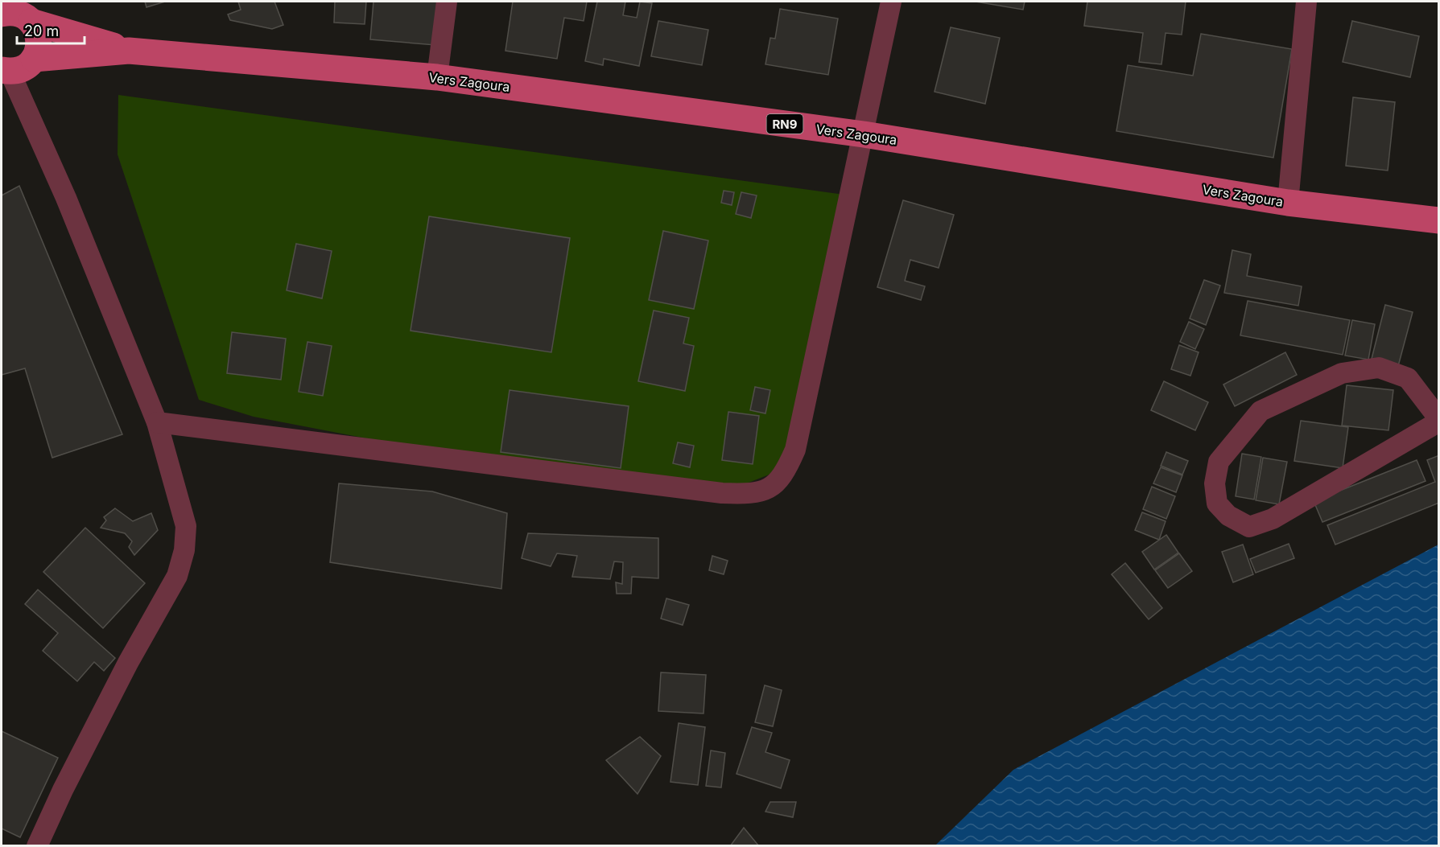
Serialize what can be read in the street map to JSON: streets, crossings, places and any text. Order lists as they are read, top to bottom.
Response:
{
  "streets": {
    "main road": ["Vers Zagoura", "RN9"]
  },
  "crossings": [
    ["Vers Zagoura", "RN9"]
  ],
  "scale_bar": "20 m"
}
